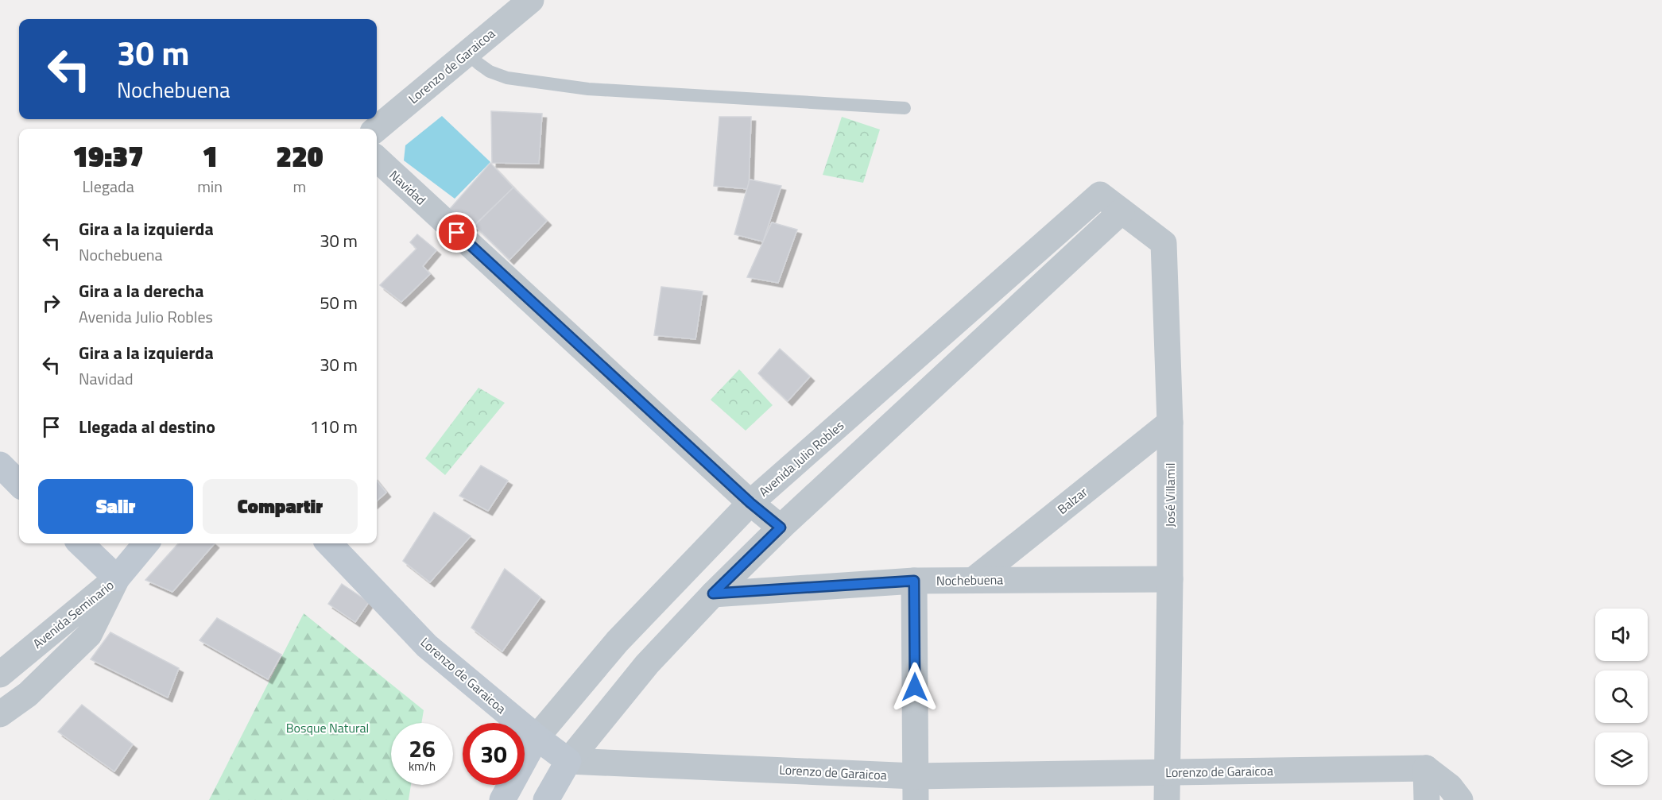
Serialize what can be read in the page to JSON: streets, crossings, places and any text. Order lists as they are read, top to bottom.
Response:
{
  "streets": {
    "main road": ["Lorenzo de Garaicoa", "Avenida Julio Robles"],
    "street": [
      "Navidad",
      "José Villamil",
      "Balzar",
      "Nochebuena",
      "Avenida Seminario"
    ]
  },
  "crossings": [
    ["Lorenzo de Garaicoa", "Avenida Julio Robles"],
    ["Lorenzo de Garaicoa", "José Villamil"],
    ["Navidad", "Avenida Julio Robles"],
    ["Avenida Julio Robles", "José Villamil"],
    ["José Villamil", "Balzar"],
    ["José Villamil", "Nochebuena"],
    ["Balzar", "Nochebuena"]
  ],
  "parks": ["Bosque Natural"],
  "page": {
    "turn": ["30 m", "Nochebuena"],
    "eta": [
      "19:37",
      "Llegada",
      "1",
      "min",
      "220",
      "m"
    ],
    "list": [
      {
        "name": "Gira a la izquierda",
        "note": "Nochebuena",
        "value": "30 m"
      },
      {
        "name": "Gira a la derecha",
        "note": "Avenida Julio Robles",
        "value": "50 m"
      },
      {
        "name": "Gira a la izquierda",
        "note": "Navidad",
        "value": "30 m"
      },
      {
        "name": "Llegada al destino",
        "value": "110 m"
      }
    ],
    "buttons": ["Salir", "Compartir"],
    "speed": "26 km/h",
    "limit": "30"
  }
}
